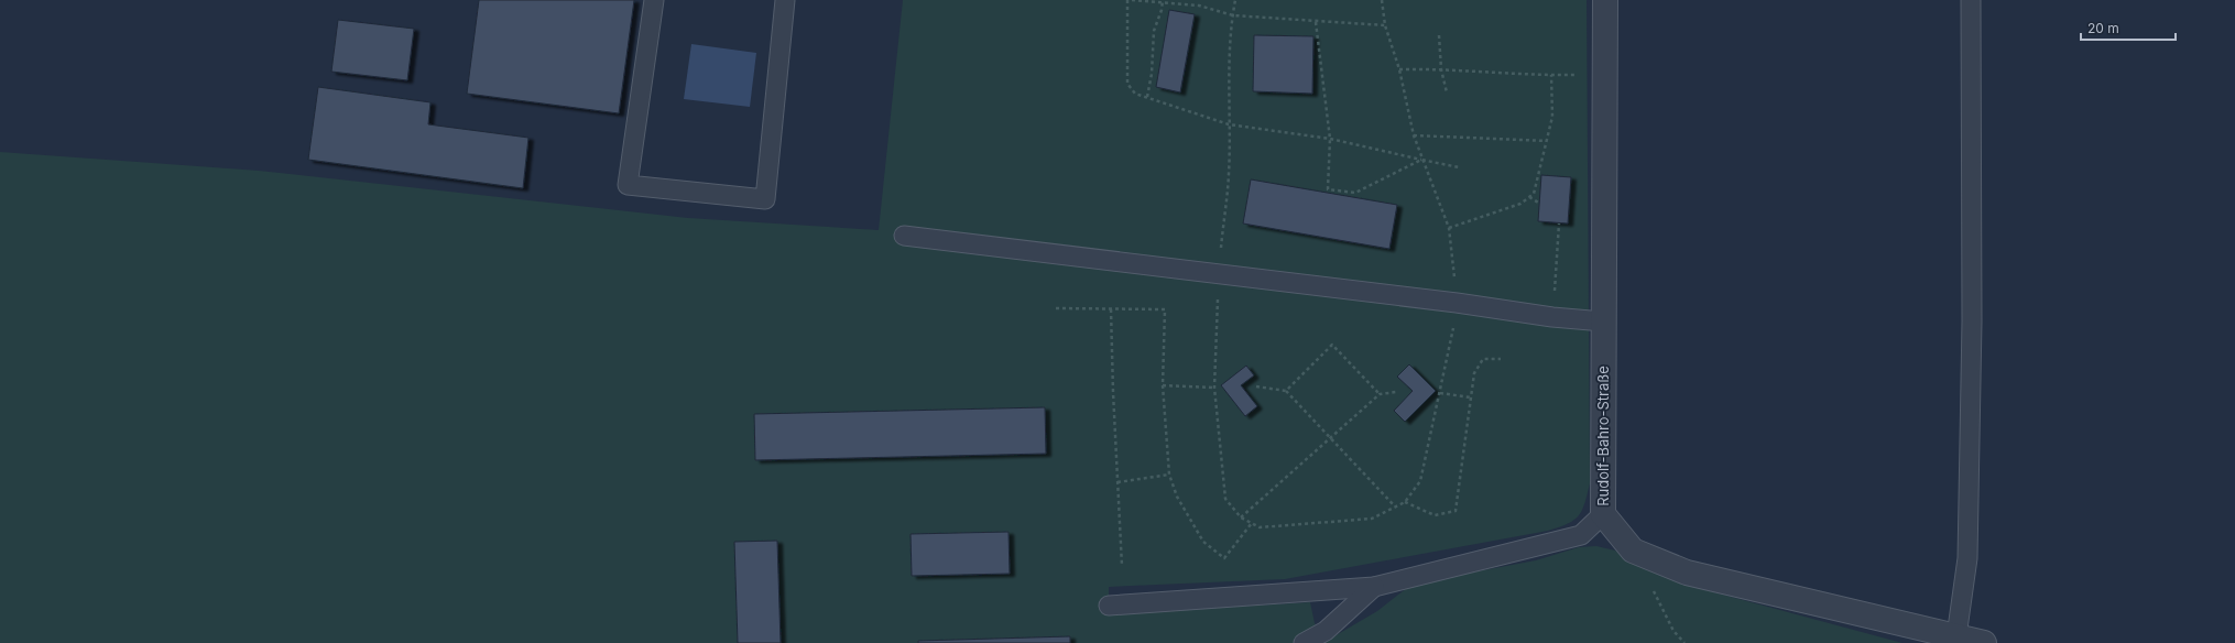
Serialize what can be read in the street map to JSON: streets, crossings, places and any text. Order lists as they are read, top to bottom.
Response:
{
  "streets": {
    "street": ["Rudolf-Bahro-Straße"]
  },
  "scale_bar": "20 m"
}
